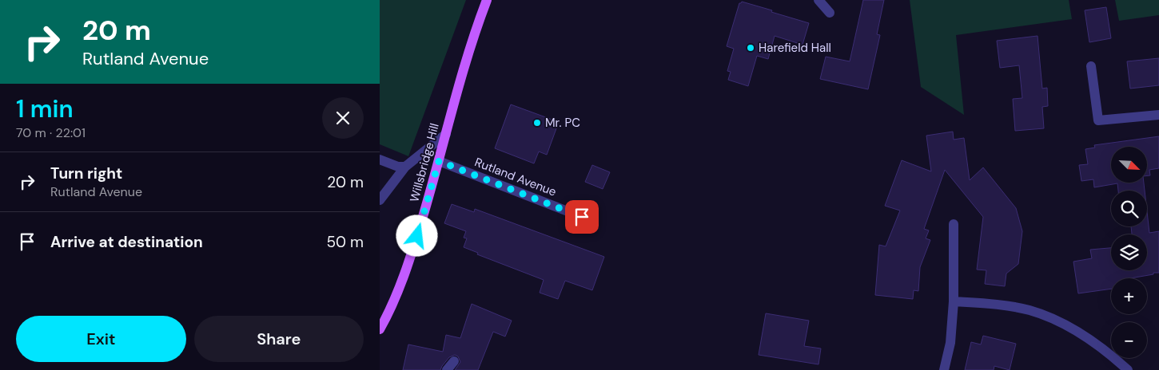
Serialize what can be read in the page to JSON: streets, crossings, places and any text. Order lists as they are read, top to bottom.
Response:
{
  "streets": {
    "main road": ["Willsbridge Hill"],
    "street": ["Rutland Avenue"]
  },
  "crossings": [
    ["Willsbridge Hill", "Rutland Avenue"]
  ],
  "places": ["Harefield Hall", "Mr. PC"],
  "north": "bottom right",
  "page": {
    "turn": ["20 m", "Rutland Avenue"],
    "heading": ["1 min", "70 m · 22:01"],
    "map_buttons": ["+", "−"],
    "list": [
      {
        "name": "Turn right",
        "note": "Rutland Avenue",
        "value": "20 m"
      },
      {
        "name": "Arrive at destination",
        "value": "50 m"
      }
    ],
    "buttons": ["Exit", "Share"]
  }
}
